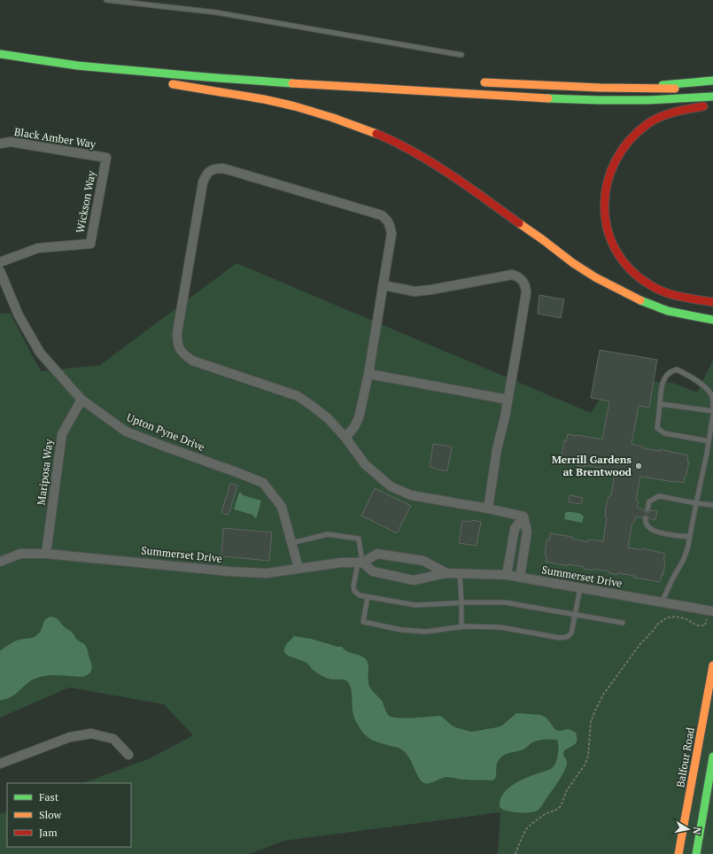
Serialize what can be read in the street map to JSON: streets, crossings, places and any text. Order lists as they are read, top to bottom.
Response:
{
  "streets": {
    "main road": ["Balfour Road"],
    "street": [
      "Black Amber Way",
      "Wickson Way",
      "Upton Pyne Drive",
      "Mariposa Way",
      "Summerset Drive"
    ]
  },
  "crossings": [
    ["Black Amber Way", "Wickson Way"],
    ["Upton Pyne Drive", "Mariposa Way"],
    ["Upton Pyne Drive", "Summerset Drive"],
    ["Mariposa Way", "Summerset Drive"]
  ],
  "places": ["Merrill Gardens at Brentwood"],
  "legend": ["Fast", "Slow", "Jam"],
  "north": "right"
}
